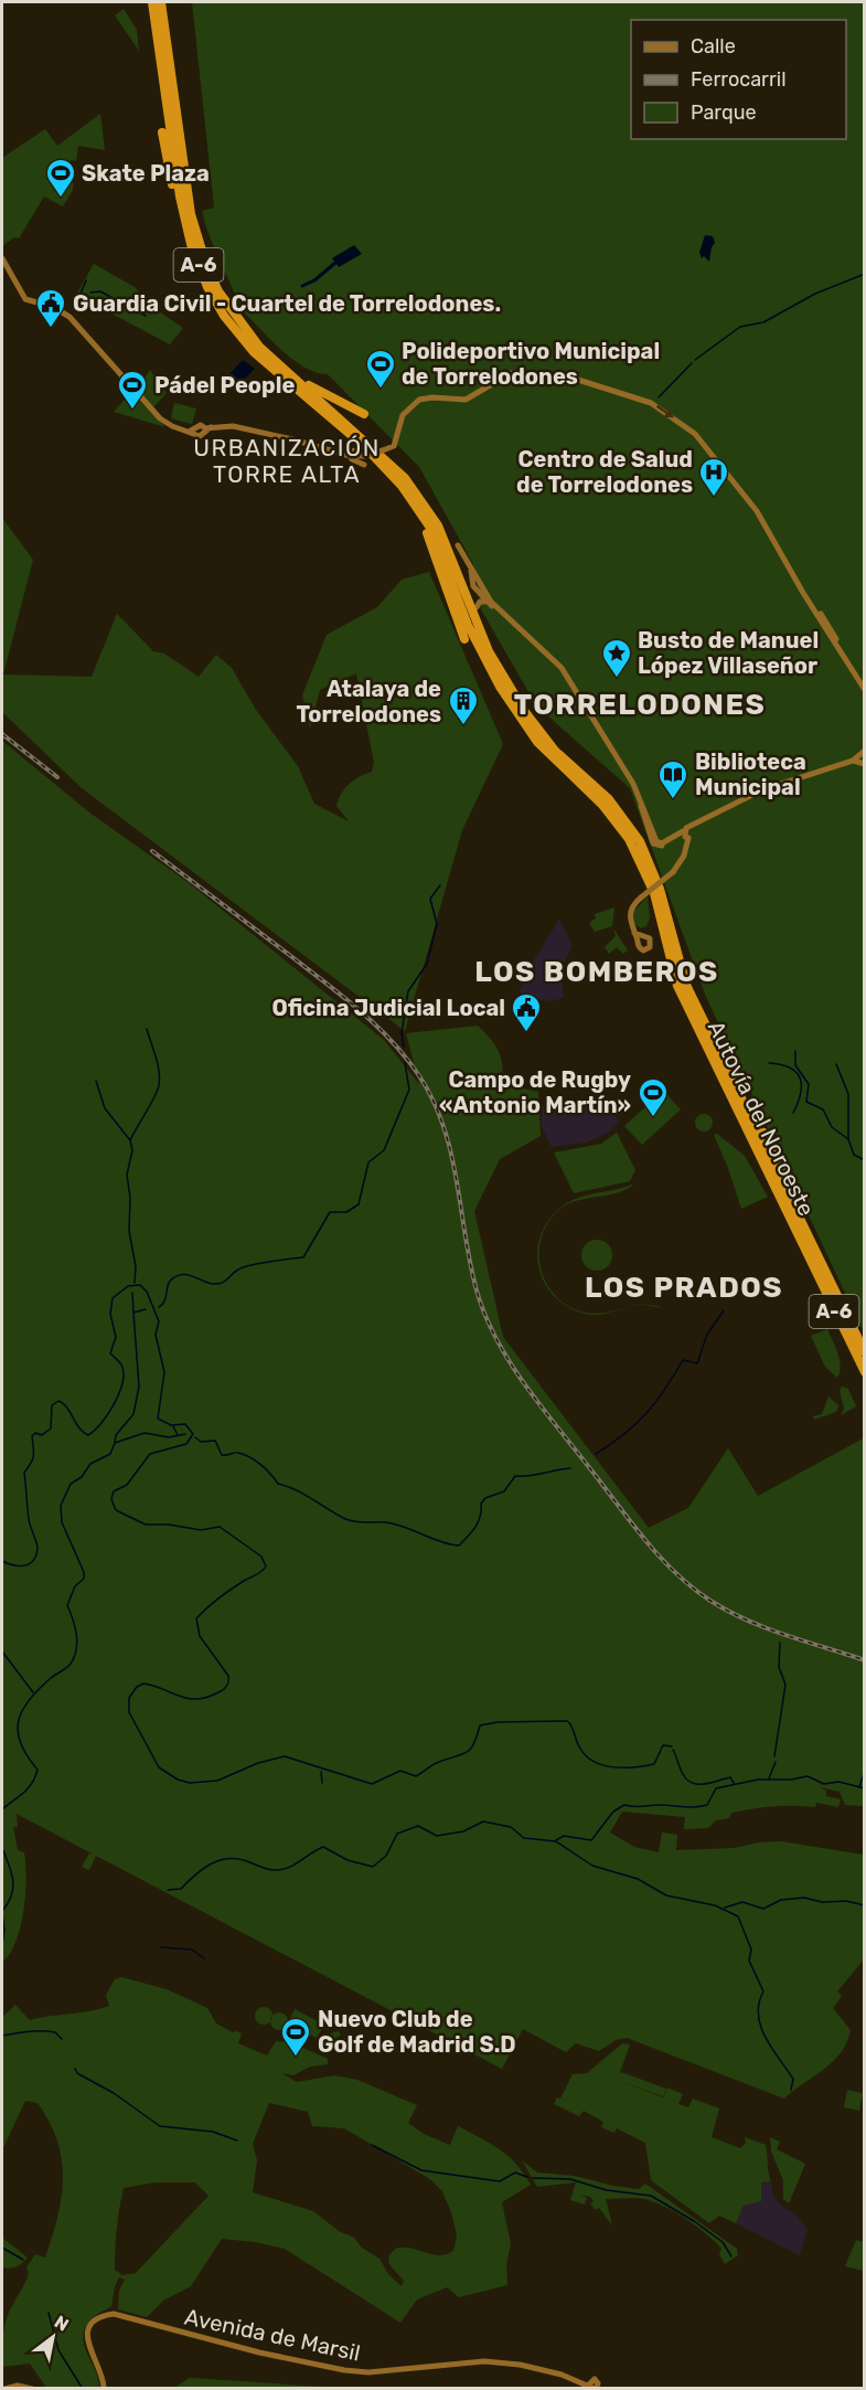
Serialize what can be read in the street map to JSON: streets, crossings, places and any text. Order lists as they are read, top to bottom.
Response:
{
  "streets": {
    "highway": ["A-6", "Autovía del Noroeste"],
    "street": ["Avenida de Marsil"]
  },
  "districts": [
    "URBANIZACIÓN TORRE ALTA",
    "TORRELODONES",
    "LOS BOMBEROS",
    "LOS PRADOS"
  ],
  "places": {
    "sports": [
      "Skate Plaza",
      "Polideportivo Municipal de Torrelodones",
      "Pádel People",
      "Campo de Rugby «Antonio Martín»",
      "Nuevo Club de Golf de Madrid S.D"
    ],
    "public building": ["Guardia Civil - Cuartel de Torrelodones.", "Oficina Judicial Local"],
    "hospital": ["Centro de Salud de Torrelodones"],
    "place": ["Busto de Manuel López Villaseñor"],
    "building": ["Atalaya de Torrelodones"],
    "library": ["Biblioteca Municipal"]
  },
  "legend": ["Calle", "Ferrocarril", "Parque"],
  "north": "top right"
}
